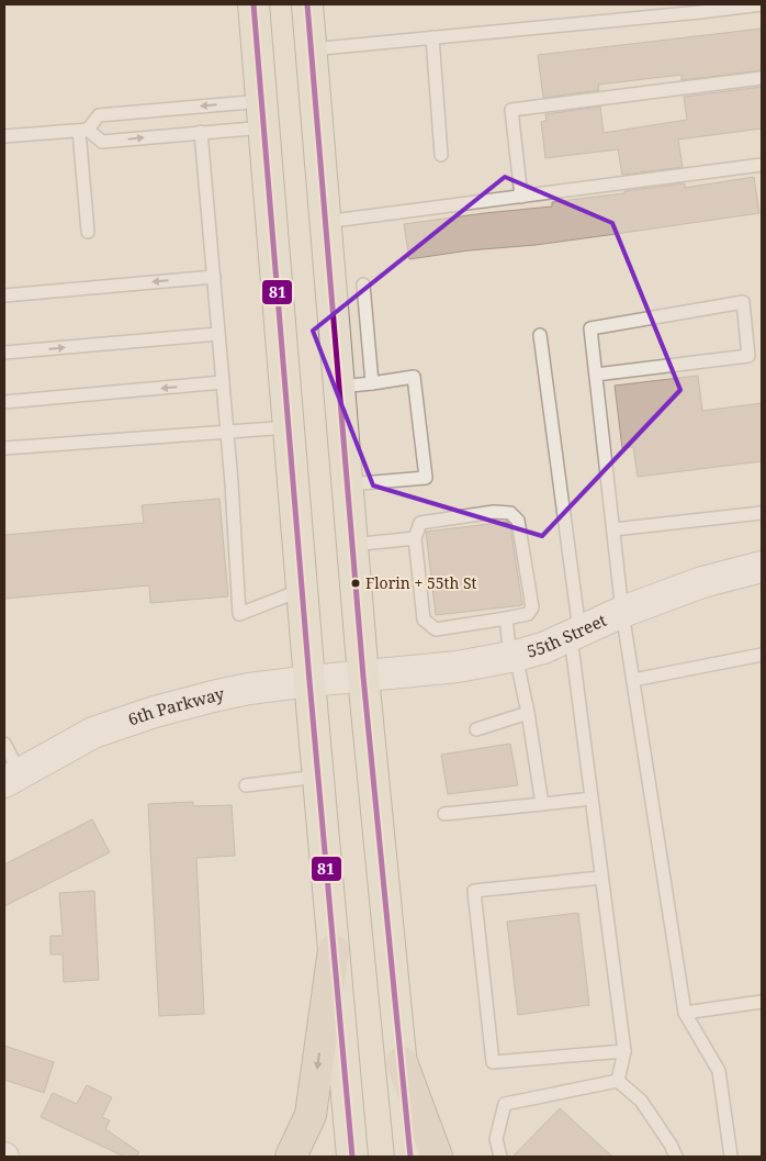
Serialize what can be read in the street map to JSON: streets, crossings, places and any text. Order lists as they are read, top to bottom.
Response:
{
  "streets": {
    "street": ["55th Street", "6th Parkway"]
  },
  "crossings": [
    ["55th Street", "6th Parkway"]
  ],
  "places": ["Florin + 55th St"],
  "lines": ["transit line 81"]
}
